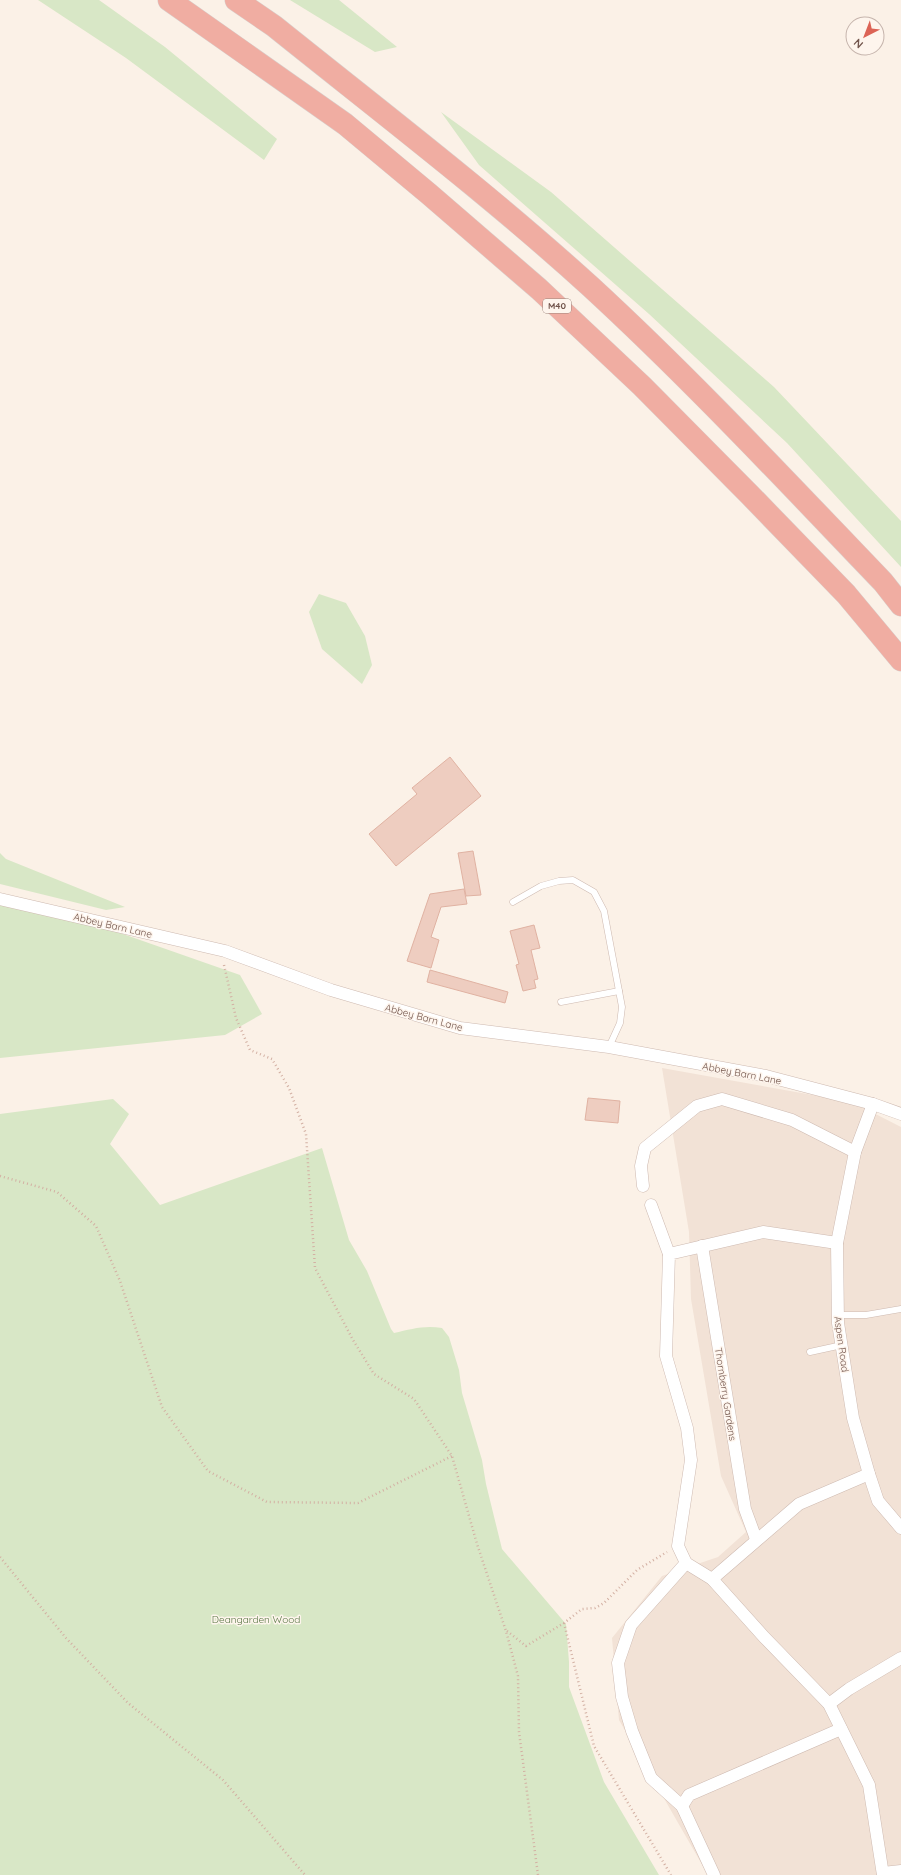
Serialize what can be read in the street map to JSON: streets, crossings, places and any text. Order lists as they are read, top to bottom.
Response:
{
  "streets": {
    "highway": ["M40"],
    "street": ["Abbey Barn Lane", "Aspen Road", "Thornberry Gardens"]
  },
  "crossings": [
    ["Abbey Barn Lane", "Aspen Road"]
  ],
  "parks": ["Deangarden Wood"],
  "north": "bottom left"
}
